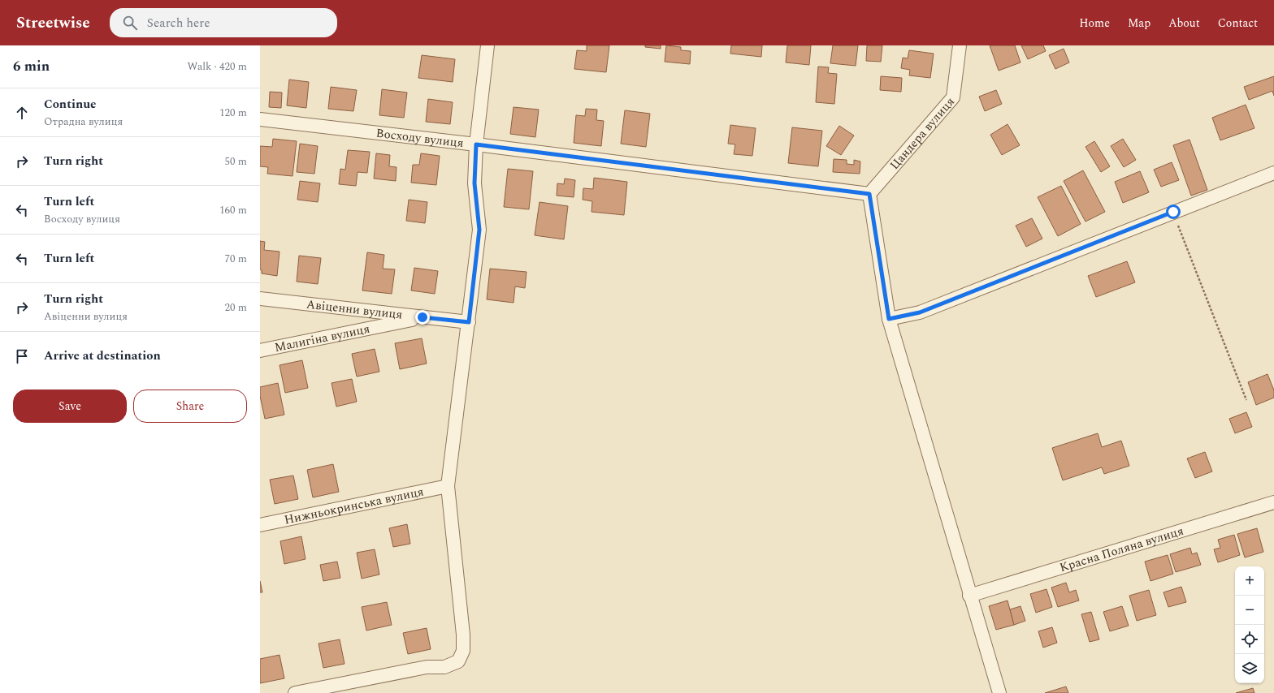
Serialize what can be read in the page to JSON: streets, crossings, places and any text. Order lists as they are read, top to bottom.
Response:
{
  "streets": {
    "street": [
      "Цандера вулиця",
      "Восходу вулиця",
      "Авіценни вулиця",
      "Малигіна вулиця",
      "Нижньокринська вулиця",
      "Красна Поляна вулиця"
    ]
  },
  "crossings": [
    ["Цандера вулиця", "Восходу вулиця"],
    ["Авіценни вулиця", "Малигіна вулиця"]
  ],
  "page": {
    "header": "Streetwise",
    "search": "Search here",
    "nav": [
      "Home",
      "Map",
      "About",
      "Contact"
    ],
    "heading": ["6 min", "Walk · 420 m"],
    "list": [
      ["Continue", "Отрадна вулиця", "120 m"],
      ["Turn right", "50 m"],
      ["Turn left", "Восходу вулиця", "160 m"],
      ["Turn left", "70 m"],
      ["Turn right", "Авіценни вулиця", "20 m"],
      "Arrive at destination"
    ],
    "buttons": ["Save", "Share"],
    "map_buttons": ["+", "−"]
  }
}
